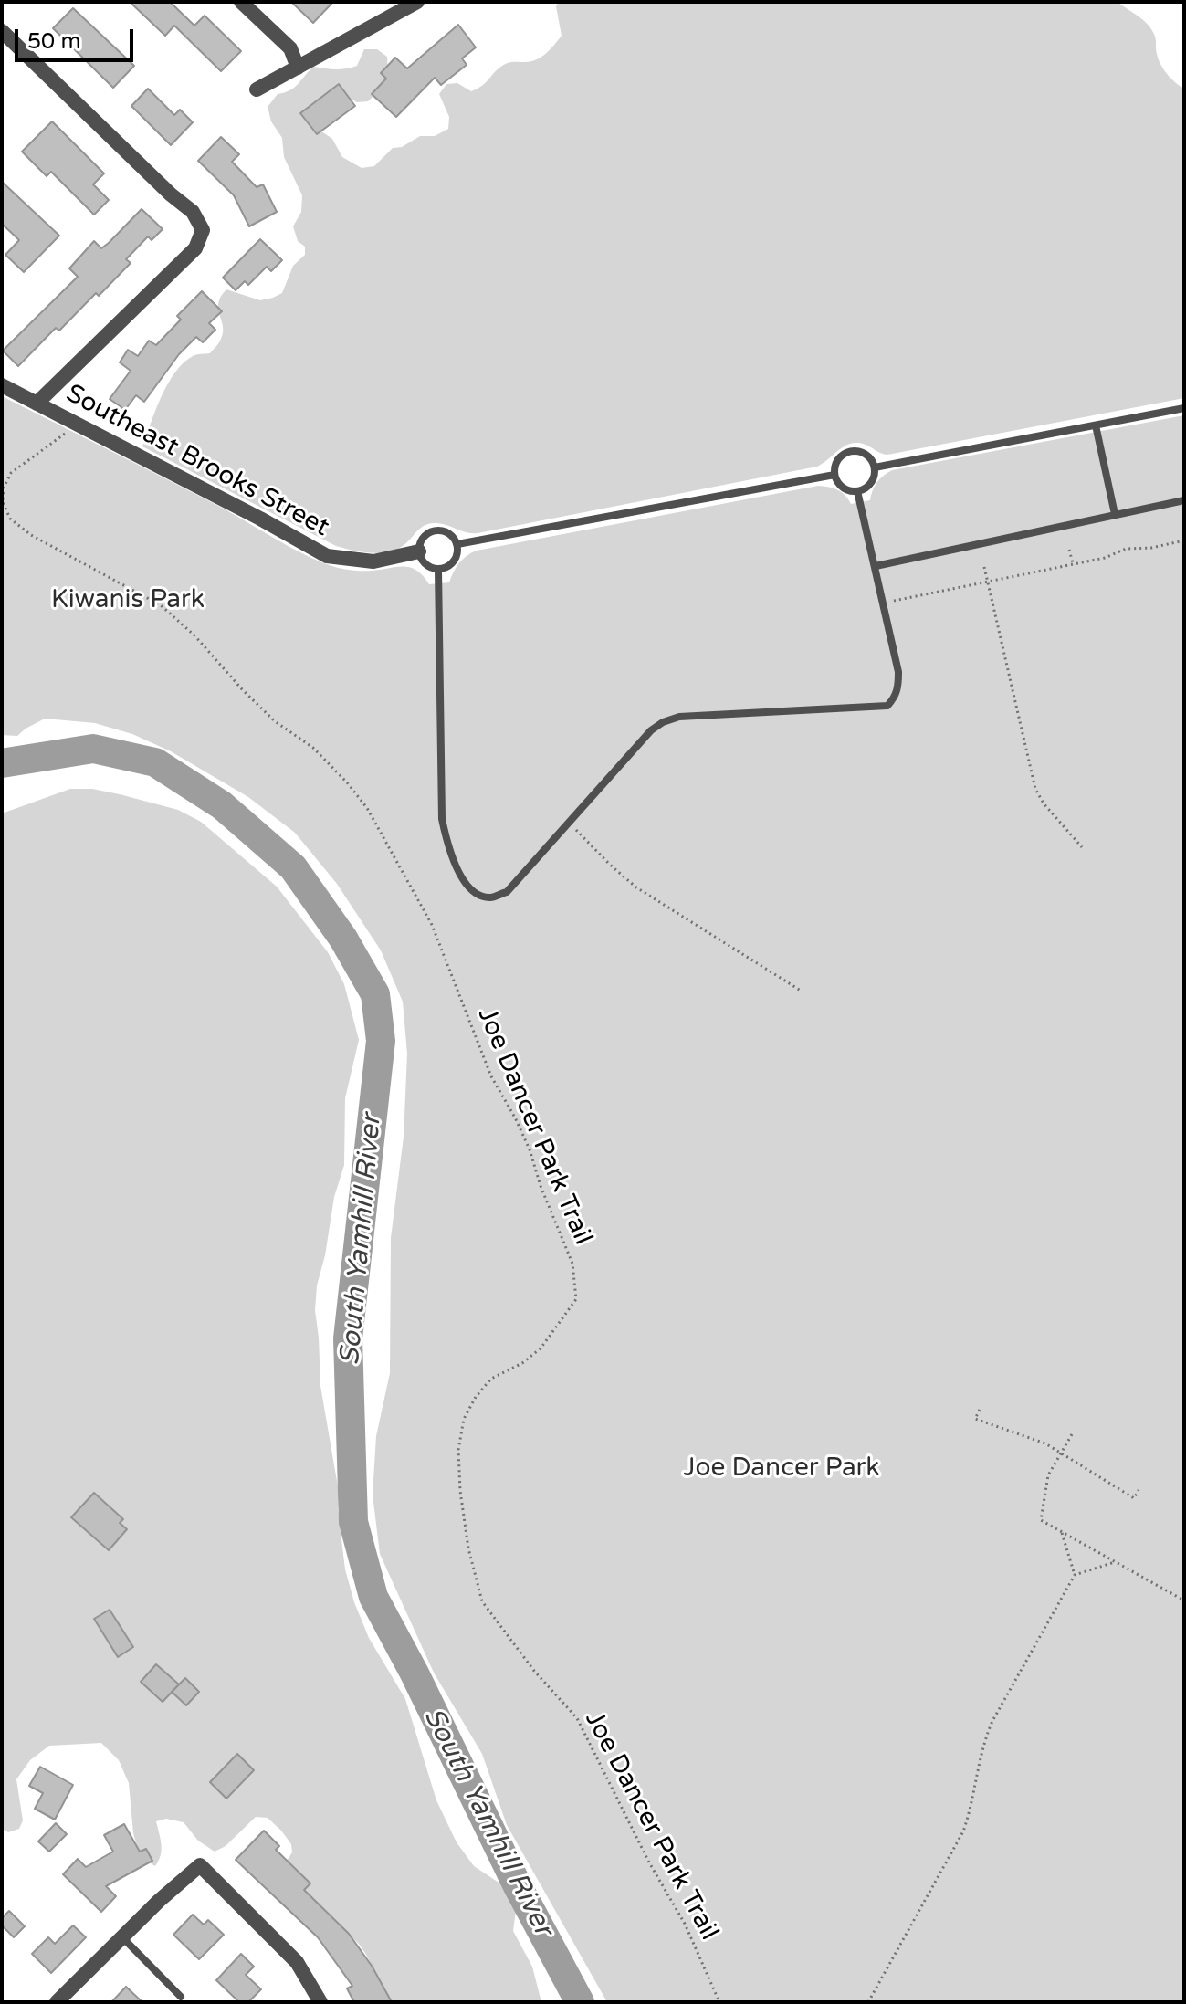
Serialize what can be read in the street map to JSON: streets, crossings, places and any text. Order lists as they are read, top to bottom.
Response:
{
  "streets": {
    "street": ["Southeast Brooks Street"],
    "path": ["Joe Dancer Park Trail"]
  },
  "crossings": [
    ["Southeast Brooks Street", "Joe Dancer Park Trail"]
  ],
  "water": ["South Yamhill River"],
  "parks": ["Kiwanis Park", "Joe Dancer Park"],
  "scale_bar": "50 m"
}
